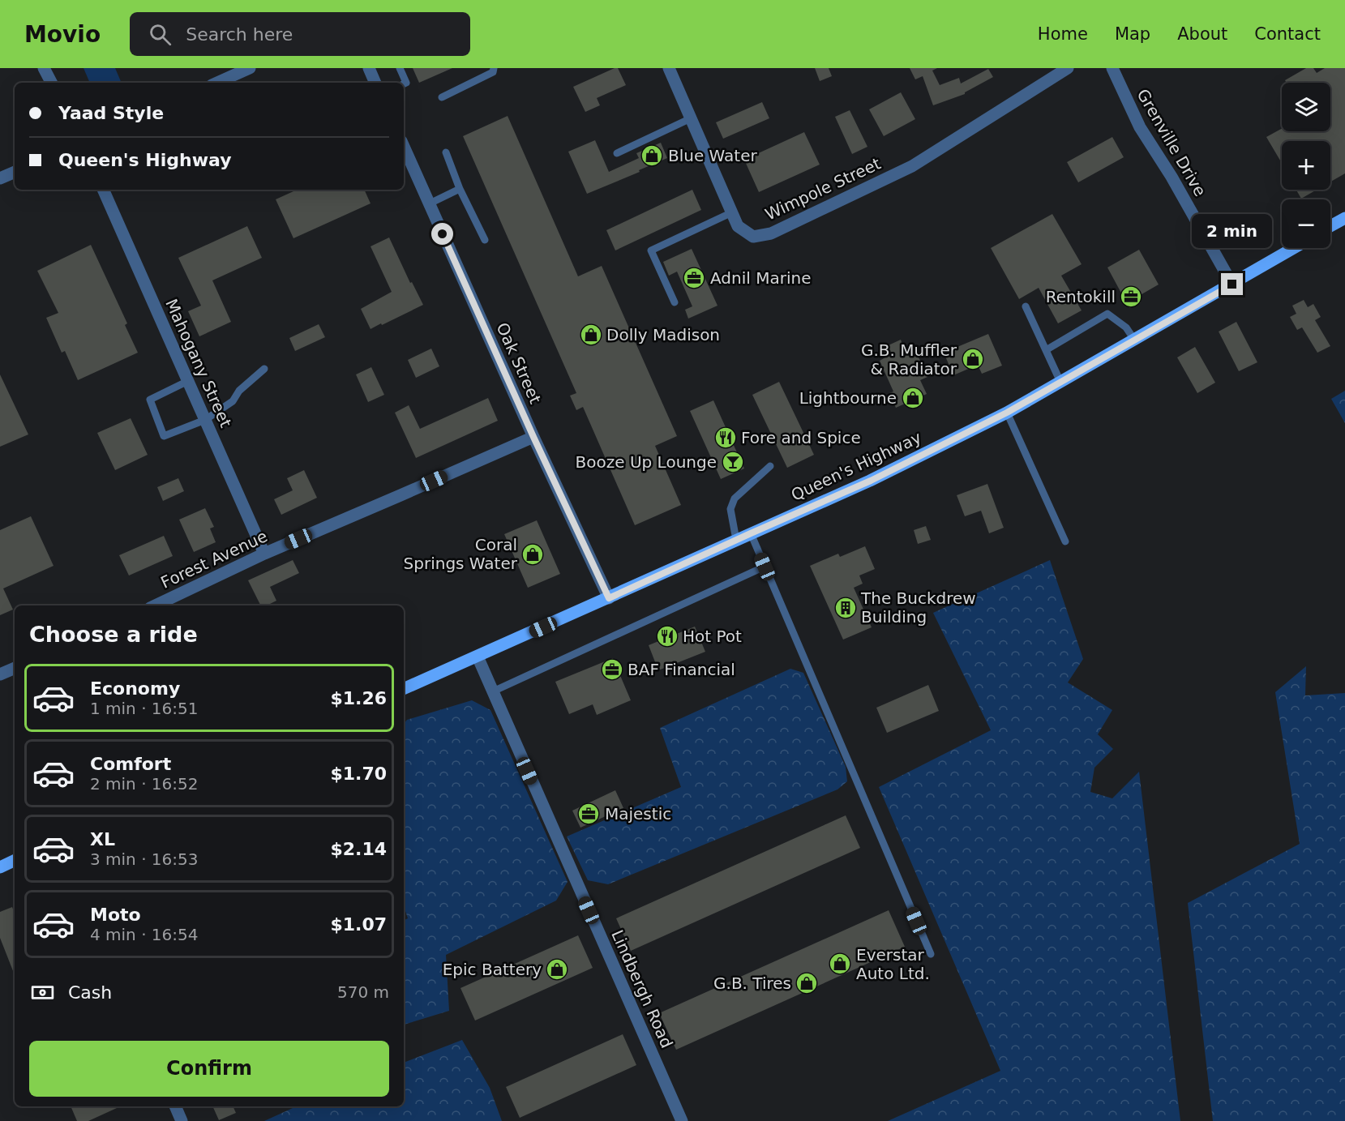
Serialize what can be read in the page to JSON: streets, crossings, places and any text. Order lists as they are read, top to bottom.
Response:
{
  "streets": {
    "main road": ["Queen's Highway"],
    "street": [
      "Grenville Drive",
      "Wimpole Street",
      "Mahogany Street",
      "Oak Street",
      "Forest Avenue",
      "Lindbergh Road"
    ]
  },
  "crossings": [
    ["Grenville Drive", "Queen's Highway"],
    ["Mahogany Street", "Forest Avenue"],
    ["Oak Street", "Queen's Highway"],
    ["Oak Street", "Forest Avenue"],
    ["Queen's Highway", "Lindbergh Road"]
  ],
  "places": {
    "shop": [
      "Blue Water",
      "Dolly Madison",
      "G.B. Muffler & Radiator",
      "Lightbourne",
      "Coral Springs Water",
      "Everstar Auto Ltd.",
      "Epic Battery",
      "G.B. Tires"
    ],
    "office": [
      "Adnil Marine",
      "Rentokill",
      "BAF Financial",
      "Majestic"
    ],
    "restaurant": ["Fore and Spice", "Hot Pot"],
    "bar": ["Booze Up Lounge"],
    "building": ["The Buckdrew Building"]
  },
  "page": {
    "header": "Movio",
    "search": "Search here",
    "nav": [
      "Home",
      "Map",
      "About",
      "Contact"
    ],
    "map_buttons": ["+", "−"],
    "banner": ["Yaad Style", "Queen's Highway"],
    "bubble": "2 min",
    "heading": "Choose a ride",
    "list": [
      {
        "name": "Economy",
        "note": "1 min · 16:51",
        "value": "$1.26"
      },
      {
        "name": "Comfort",
        "note": "2 min · 16:52",
        "value": "$1.70"
      },
      {
        "name": "XL",
        "note": "3 min · 16:53",
        "value": "$2.14"
      },
      {
        "name": "Moto",
        "note": "4 min · 16:54",
        "value": "$1.07"
      }
    ],
    "pay": ["Cash", "570 m"],
    "buttons": "Confirm"
  }
}
